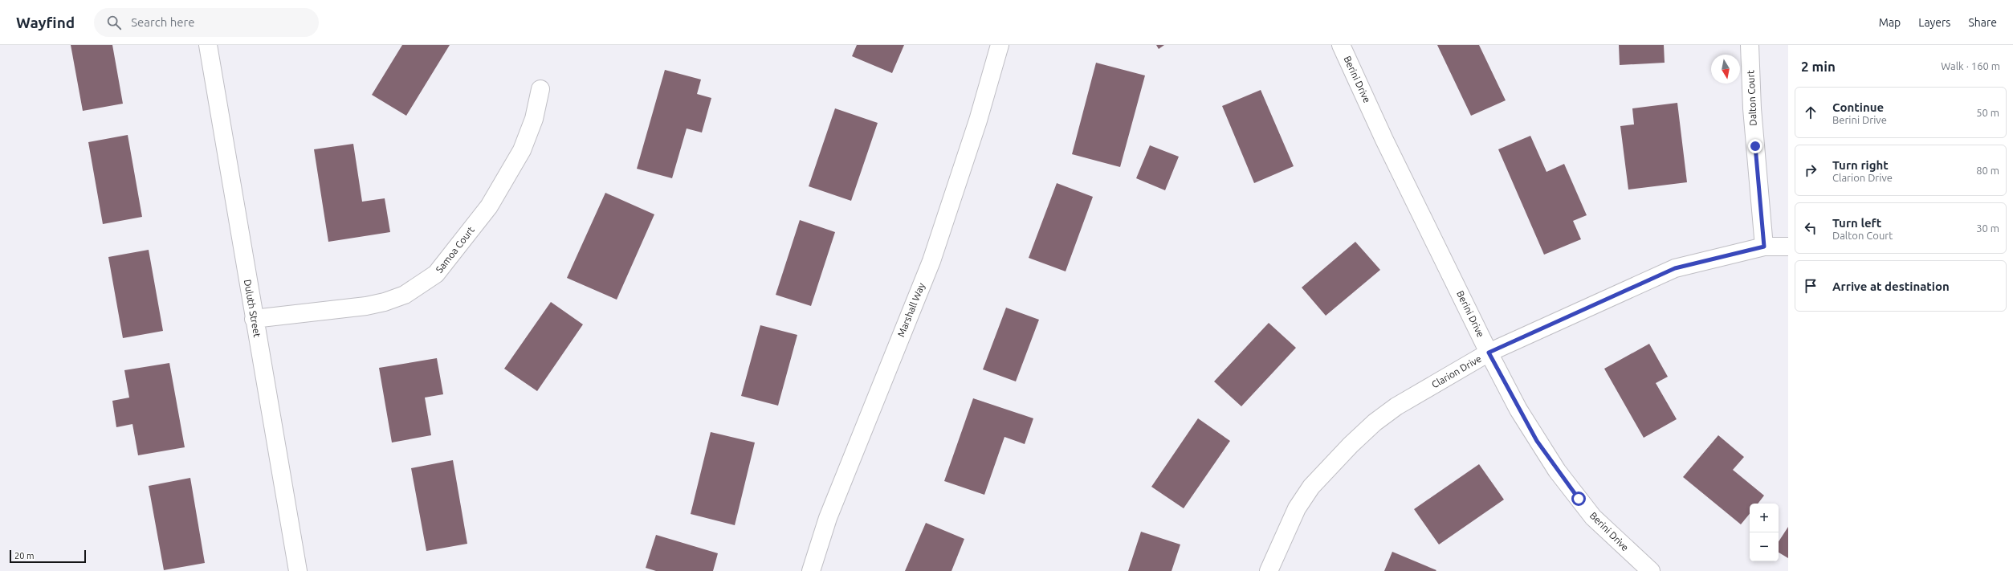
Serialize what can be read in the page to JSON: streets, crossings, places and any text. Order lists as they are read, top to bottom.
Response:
{
  "streets": {
    "street": [
      "Berini Drive",
      "Dalton Court",
      "Samoa Court",
      "Duluth Street",
      "Marshall Way",
      "Clarion Drive"
    ]
  },
  "crossings": [
    ["Berini Drive", "Clarion Drive"],
    ["Dalton Court", "Clarion Drive"],
    ["Samoa Court", "Duluth Street"]
  ],
  "scale_bar": "20 m",
  "north": "bottom",
  "page": {
    "header": "Wayfind",
    "search": "Search here",
    "nav": ["Map", "Layers", "Share"],
    "heading": ["2 min", "Walk · 160 m"],
    "list": [
      ["Continue", "Berini Drive", "50 m"],
      ["Turn right", "Clarion Drive", "80 m"],
      ["Turn left", "Dalton Court", "30 m"],
      "Arrive at destination"
    ],
    "map_buttons": ["+", "−"],
    "scale": "20 m"
  }
}
